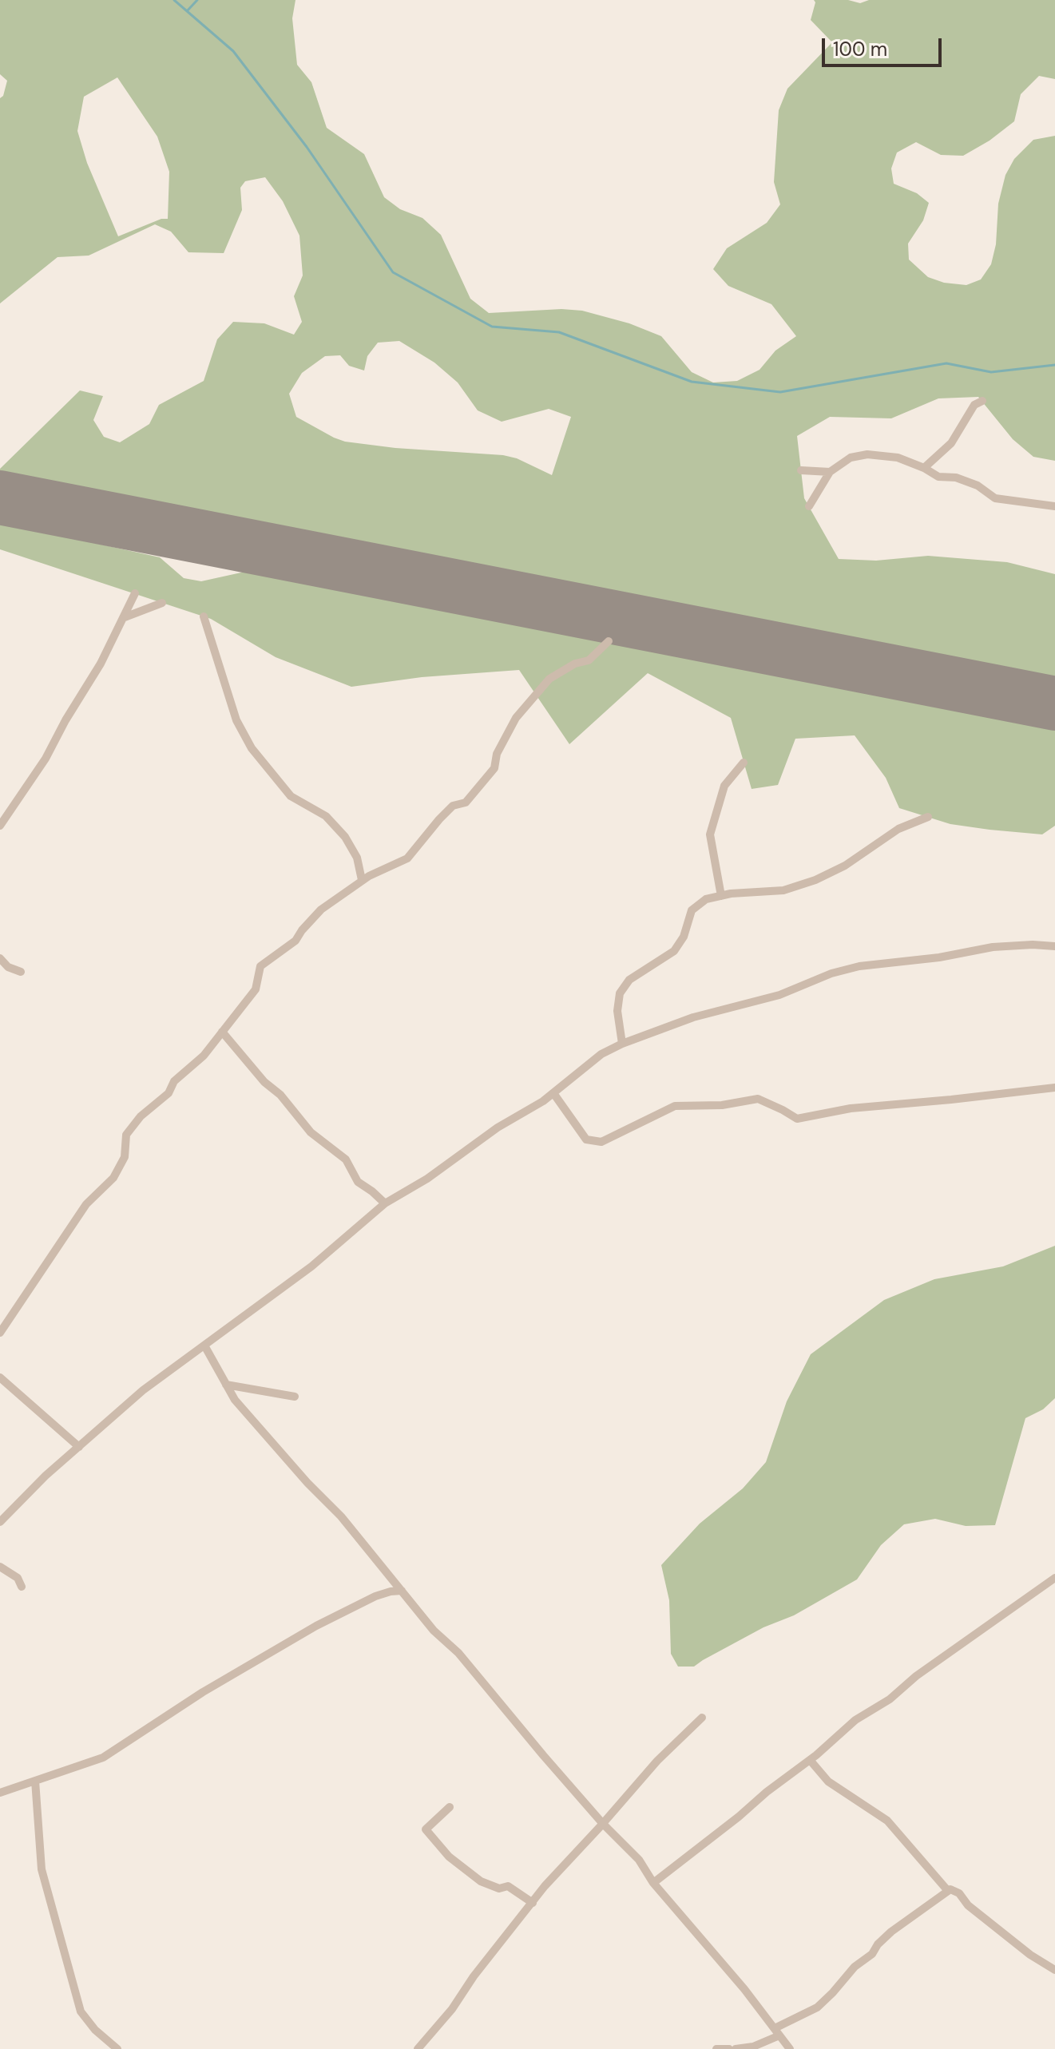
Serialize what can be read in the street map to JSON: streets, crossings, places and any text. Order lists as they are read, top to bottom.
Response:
{
  "scale_bar": "100 m"
}
